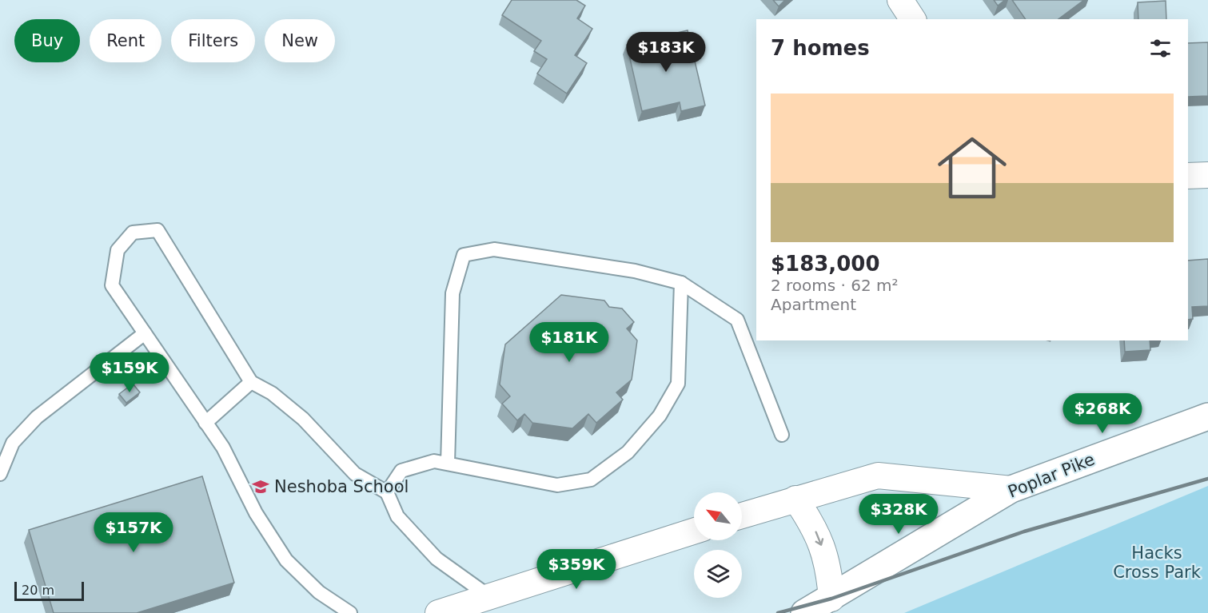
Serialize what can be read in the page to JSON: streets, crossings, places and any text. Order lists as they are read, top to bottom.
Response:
{
  "streets": {
    "main road": ["Poplar Pike"]
  },
  "parks": ["Hacks Cross Park"],
  "places": {
    "school or university": ["Neshoba School"]
  },
  "scale_bar": "20 m",
  "north": "top left",
  "page": {
    "chip": [
      "Buy",
      "Rent",
      "Filters",
      "New"
    ],
    "heading": "7 homes",
    "price": [
      "$183K",
      "$181K",
      "$159K",
      "$268K",
      "$328K",
      "$157K",
      "$359K"
    ],
    "list": [
      {
        "name": "$183,000",
        "note": "2 rooms · 62 m² · Apartment"
      }
    ],
    "scale": "20 m"
  }
}
